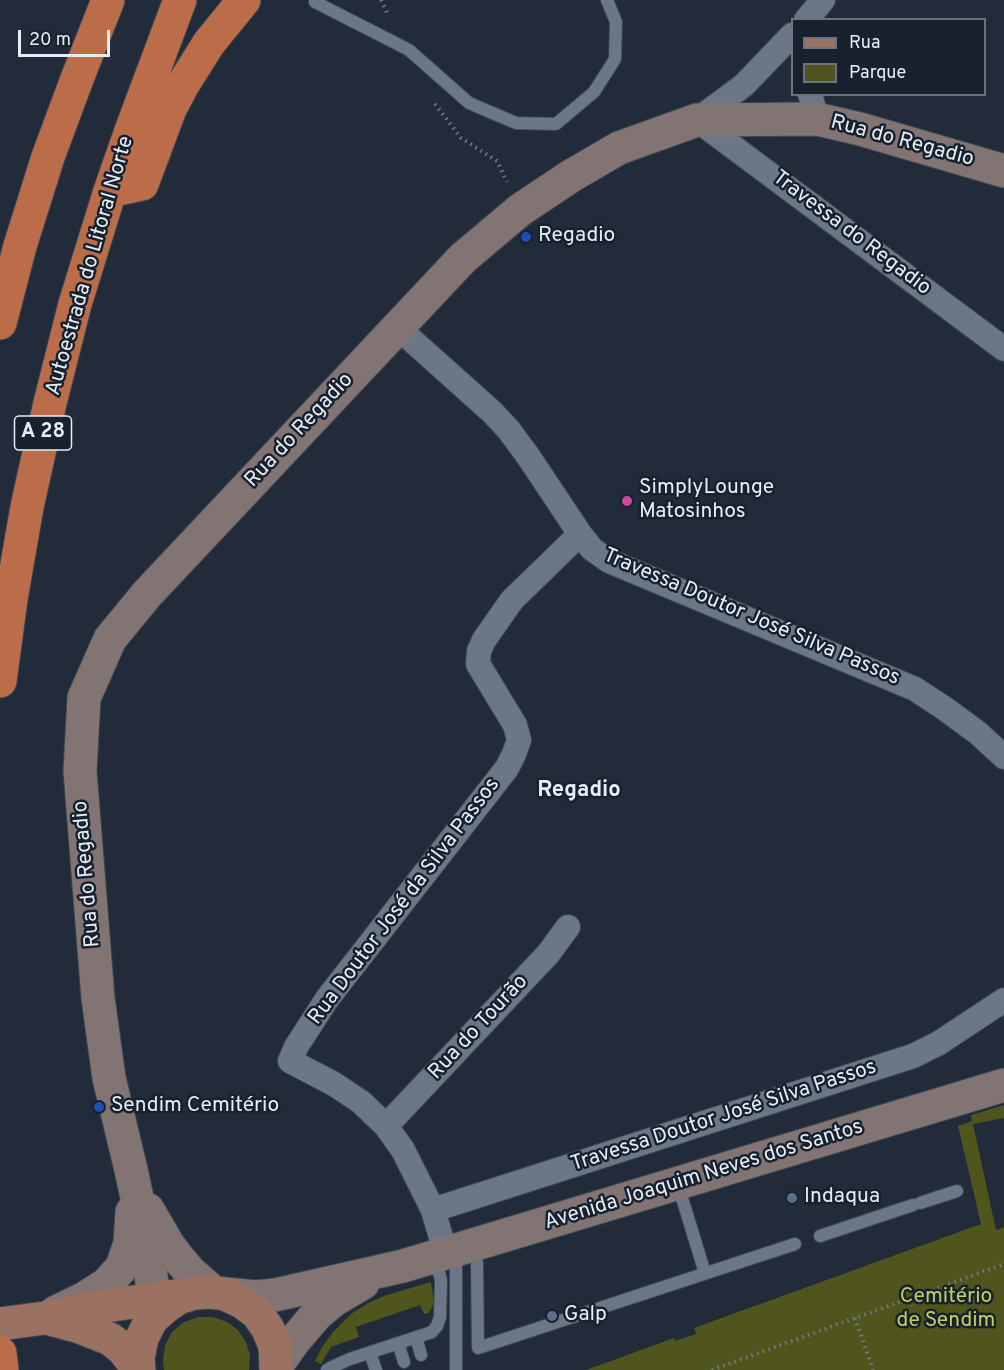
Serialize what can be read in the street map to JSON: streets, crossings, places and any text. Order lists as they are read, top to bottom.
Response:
{
  "streets": {
    "highway": ["Autoestrada do Litoral Norte", "A 28"],
    "street": [
      "Rua do Regadio",
      "Travessa do Regadio",
      "Travessa Doutor José Silva Passos",
      "Rua Doutor José da Silva Passos",
      "Rua do Tourão",
      "Avenida Joaquim Neves dos Santos"
    ]
  },
  "crossings": [
    ["Rua do Regadio", "Travessa do Regadio"],
    ["Rua do Regadio", "Travessa Doutor José Silva Passos"],
    ["Rua do Regadio", "Avenida Joaquim Neves dos Santos"],
    ["Travessa Doutor José Silva Passos", "Rua Doutor José da Silva Passos"],
    ["Rua Doutor José da Silva Passos", "Rua do Tourão"],
    ["Rua Doutor José da Silva Passos", "Avenida Joaquim Neves dos Santos"]
  ],
  "districts": ["Regadio"],
  "parks": ["Cemitério de Sendim"],
  "places": [
    "Regadio",
    "SimplyLounge Matosinhos",
    "Sendim Cemitério",
    "Indaqua",
    "Galp"
  ],
  "legend": ["Rua", "Parque"],
  "scale_bar": "20 m"
}
